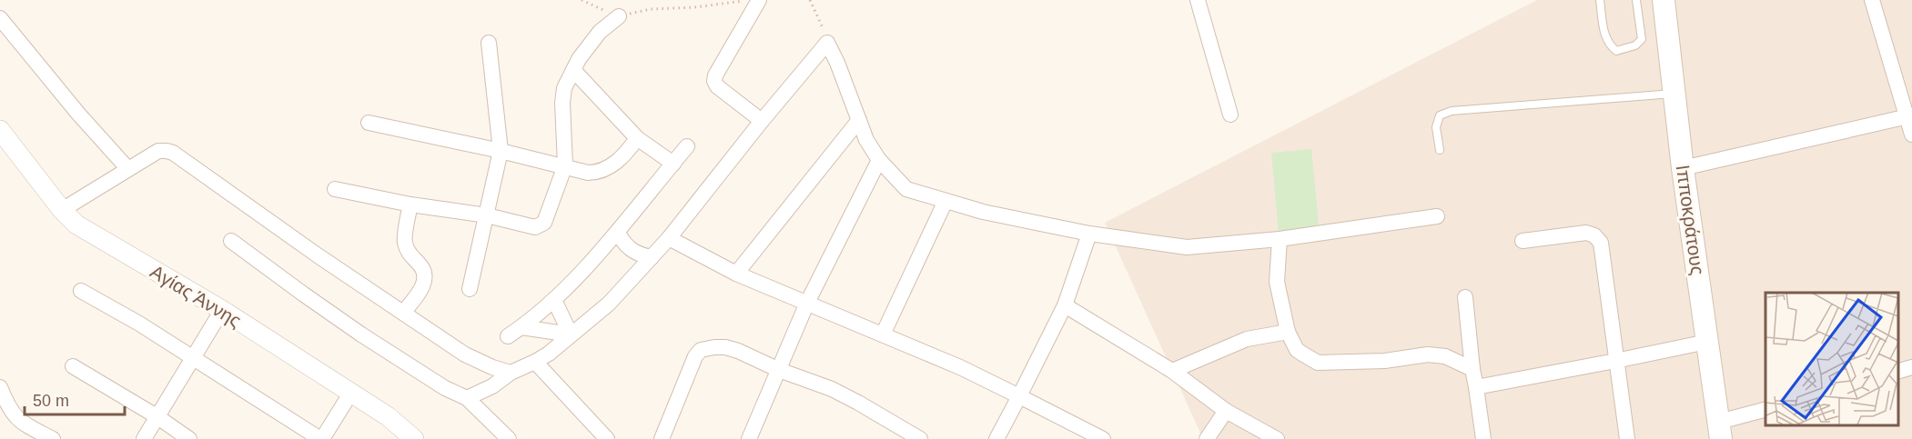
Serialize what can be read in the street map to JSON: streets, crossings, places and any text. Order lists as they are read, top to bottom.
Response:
{
  "streets": {
    "main road": ["Ιπποκράτους"],
    "street": ["Αγίας Άννης"]
  },
  "scale_bar": "50 m"
}
